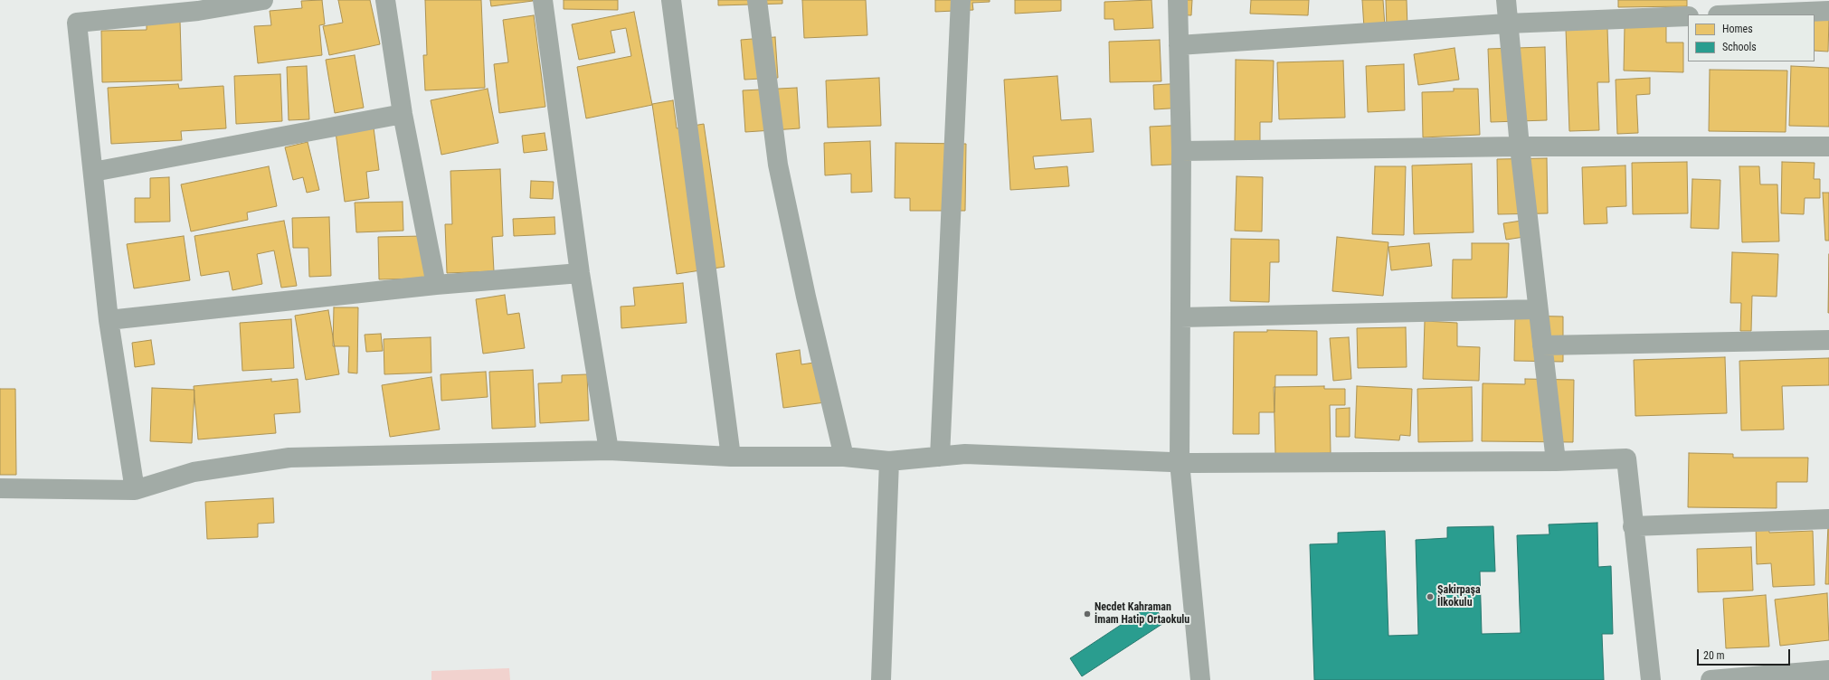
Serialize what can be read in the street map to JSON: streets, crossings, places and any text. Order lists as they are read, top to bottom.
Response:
{
  "places": ["Şakirpaşa İlkokulu", "Necdet Kahraman İmam Hatip Ortaokulu"],
  "legend": ["Homes", "Schools"],
  "scale_bar": "20 m"
}
